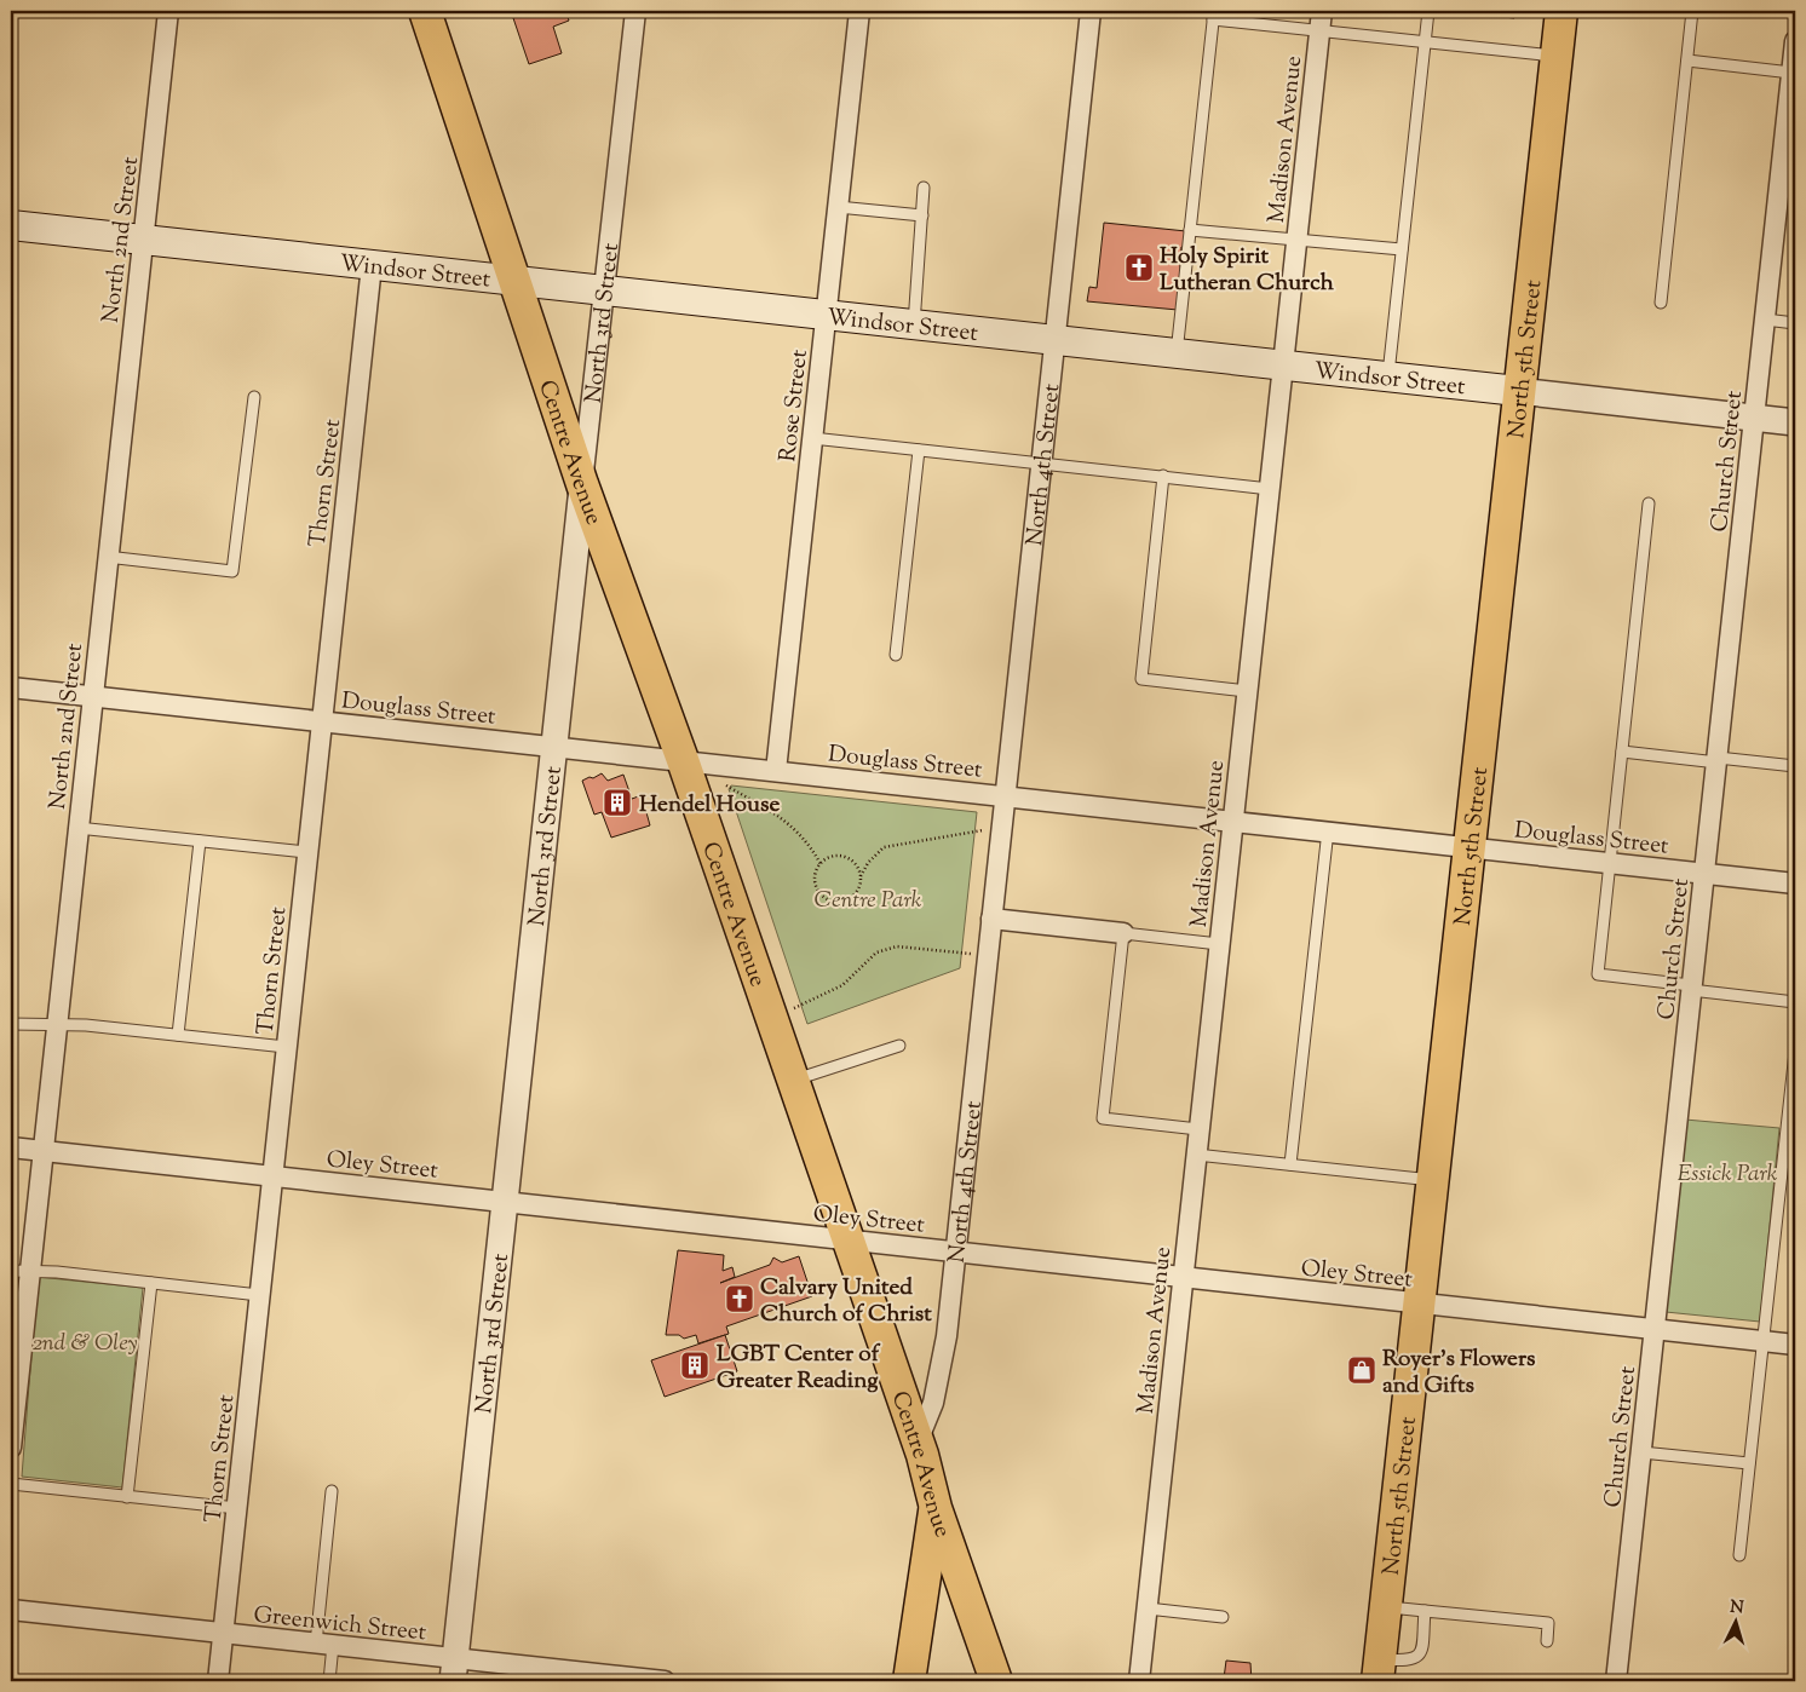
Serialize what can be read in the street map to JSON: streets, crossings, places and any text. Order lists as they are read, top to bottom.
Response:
{
  "streets": {
    "main road": ["Windsor Street", "North 5th Street", "Centre Avenue"],
    "street": [
      "Madison Avenue",
      "North 2nd Street",
      "North 3rd Street",
      "Rose Street",
      "Church Street",
      "North 4th Street",
      "Thorn Street",
      "Douglass Street",
      "Oley Street",
      "Greenwich Street"
    ]
  },
  "crossings": [
    ["Madison Avenue", "Windsor Street"],
    ["Madison Avenue", "Douglass Street"],
    ["Madison Avenue", "Oley Street"],
    ["North 2nd Street", "Windsor Street"],
    ["North 2nd Street", "Douglass Street"],
    ["North 2nd Street", "Oley Street"],
    ["Windsor Street", "North 3rd Street"],
    ["Windsor Street", "North 5th Street"],
    ["Windsor Street", "Rose Street"],
    ["Windsor Street", "Centre Avenue"],
    ["Windsor Street", "Church Street"],
    ["Windsor Street", "North 4th Street"],
    ["Windsor Street", "Thorn Street"],
    ["North 3rd Street", "Centre Avenue"],
    ["North 3rd Street", "Douglass Street"],
    ["North 3rd Street", "Oley Street"],
    ["North 3rd Street", "Greenwich Street"],
    ["North 5th Street", "Douglass Street"],
    ["North 5th Street", "Oley Street"],
    ["Rose Street", "Douglass Street"],
    ["Centre Avenue", "North 4th Street"],
    ["Centre Avenue", "Douglass Street"],
    ["Centre Avenue", "Oley Street"],
    ["Church Street", "Douglass Street"],
    ["Church Street", "Oley Street"],
    ["North 4th Street", "Douglass Street"],
    ["North 4th Street", "Oley Street"],
    ["Thorn Street", "Douglass Street"],
    ["Thorn Street", "Oley Street"],
    ["Thorn Street", "Greenwich Street"]
  ],
  "parks": ["Centre Park", "Essick Park", "2nd & Oley"],
  "places": {
    "church": ["Holy Spirit Lutheran Church", "Calvary United Church of Christ"],
    "building": ["Hendel House", "LGBT Center of Greater Reading"],
    "shop": ["Royer's Flowers and Gifts"]
  },
  "north": "top"
}
